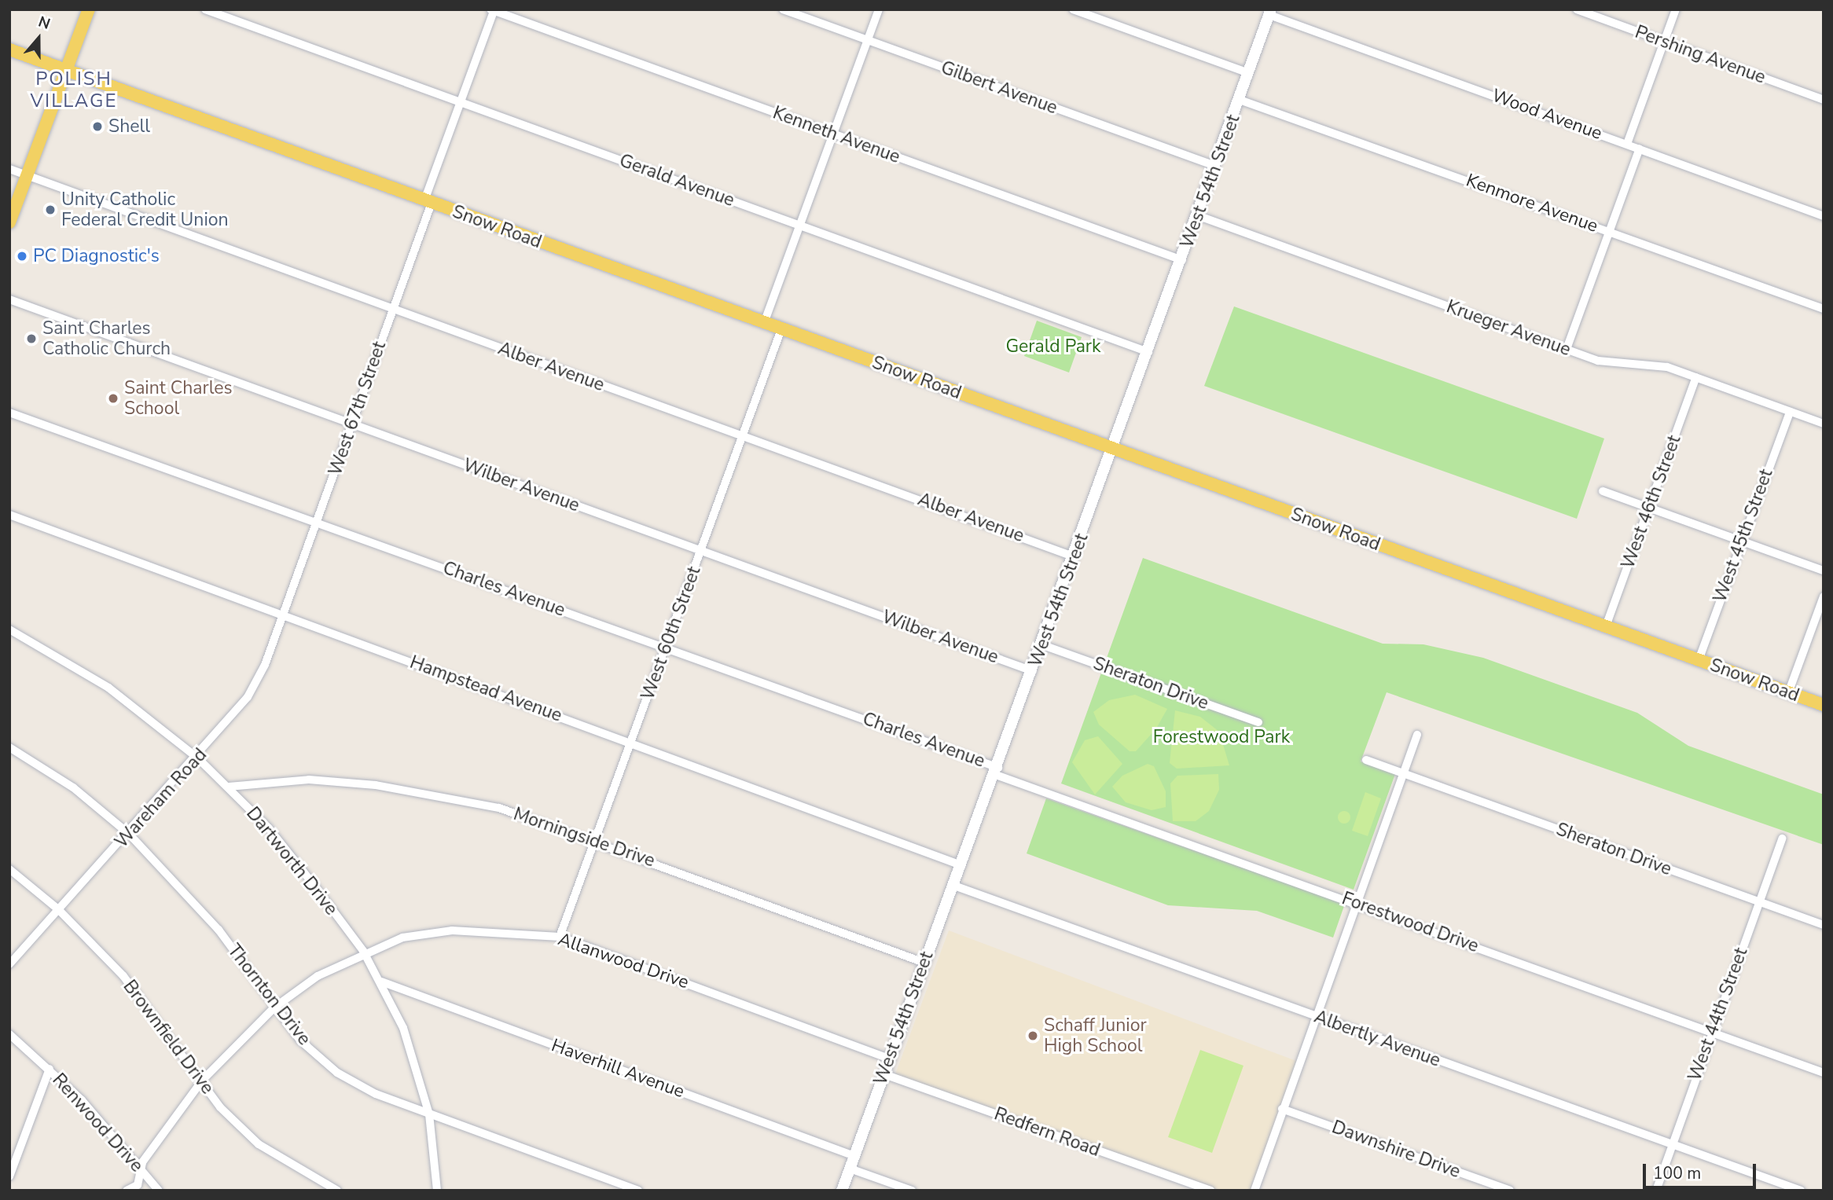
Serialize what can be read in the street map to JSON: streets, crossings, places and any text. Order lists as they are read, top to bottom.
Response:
{
  "streets": {
    "main road": ["Snow Road"],
    "street": [
      "Pershing Avenue",
      "Gilbert Avenue",
      "Wood Avenue",
      "Kenneth Avenue",
      "Gerald Avenue",
      "West 54th Street",
      "Kenmore Avenue",
      "Krueger Avenue",
      "Alber Avenue",
      "West 67th Street",
      "Wilber Avenue",
      "West 46th Street",
      "West 45th Street",
      "Charles Avenue",
      "West 60th Street",
      "Sheraton Drive",
      "Hampstead Avenue",
      "Wareham Road",
      "Morningside Drive",
      "Dartworth Drive",
      "Forestwood Drive",
      "Allanwood Drive",
      "Thornton Drive",
      "West 44th Street",
      "Brownfield Drive",
      "Albertly Avenue",
      "Haverhill Avenue",
      "Renwood Drive",
      "Redfern Road",
      "Dawnshire Drive"
    ]
  },
  "crossings": [
    ["Gilbert Avenue", "West 54th Street"],
    ["Wood Avenue", "West 54th Street"],
    ["Kenneth Avenue", "West 54th Street"],
    ["Kenneth Avenue", "West 67th Street"],
    ["Gerald Avenue", "West 54th Street"],
    ["Gerald Avenue", "West 67th Street"],
    ["West 54th Street", "Kenmore Avenue"],
    ["West 54th Street", "Snow Road"],
    ["West 54th Street", "Krueger Avenue"],
    ["West 54th Street", "Alber Avenue"],
    ["West 54th Street", "Wilber Avenue"],
    ["West 54th Street", "Charles Avenue"],
    ["West 54th Street", "Sheraton Drive"],
    ["West 54th Street", "Hampstead Avenue"],
    ["West 54th Street", "Morningside Drive"],
    ["West 54th Street", "Forestwood Drive"],
    ["West 54th Street", "Allanwood Drive"],
    ["West 54th Street", "Albertly Avenue"],
    ["West 54th Street", "Haverhill Avenue"],
    ["West 54th Street", "Redfern Road"],
    ["Snow Road", "West 67th Street"],
    ["Snow Road", "West 46th Street"],
    ["Snow Road", "West 45th Street"],
    ["Snow Road", "West 60th Street"],
    ["Krueger Avenue", "West 46th Street"],
    ["Krueger Avenue", "West 45th Street"],
    ["Alber Avenue", "West 67th Street"],
    ["Alber Avenue", "West 60th Street"],
    ["West 67th Street", "Wilber Avenue"],
    ["West 67th Street", "Charles Avenue"],
    ["West 67th Street", "Hampstead Avenue"],
    ["West 67th Street", "Wareham Road"],
    ["Wilber Avenue", "West 60th Street"],
    ["Charles Avenue", "West 60th Street"],
    ["Charles Avenue", "Forestwood Drive"],
    ["West 60th Street", "Hampstead Avenue"],
    ["West 60th Street", "Morningside Drive"],
    ["West 60th Street", "Allanwood Drive"],
    ["Sheraton Drive", "West 44th Street"],
    ["Hampstead Avenue", "Wareham Road"],
    ["Wareham Road", "Dartworth Drive"],
    ["Wareham Road", "Thornton Drive"],
    ["Wareham Road", "Brownfield Drive"],
    ["Morningside Drive", "Dartworth Drive"],
    ["Dartworth Drive", "Allanwood Drive"],
    ["Dartworth Drive", "Thornton Drive"],
    ["Dartworth Drive", "Haverhill Avenue"],
    ["Forestwood Drive", "West 44th Street"],
    ["Allanwood Drive", "Thornton Drive"],
    ["Allanwood Drive", "Brownfield Drive"],
    ["Allanwood Drive", "Renwood Drive"],
    ["West 44th Street", "Albertly Avenue"]
  ],
  "districts": ["POLISH VILLAGE"],
  "parks": ["Gerald Park", "Forestwood Park"],
  "places": [
    "Shell",
    "Unity Catholic Federal Credit Union",
    "PC Diagnostic's",
    "Saint Charles Catholic Church",
    "Saint Charles School",
    "Schaff Junior High School"
  ],
  "scale_bar": "100 m",
  "north": "top"
}
